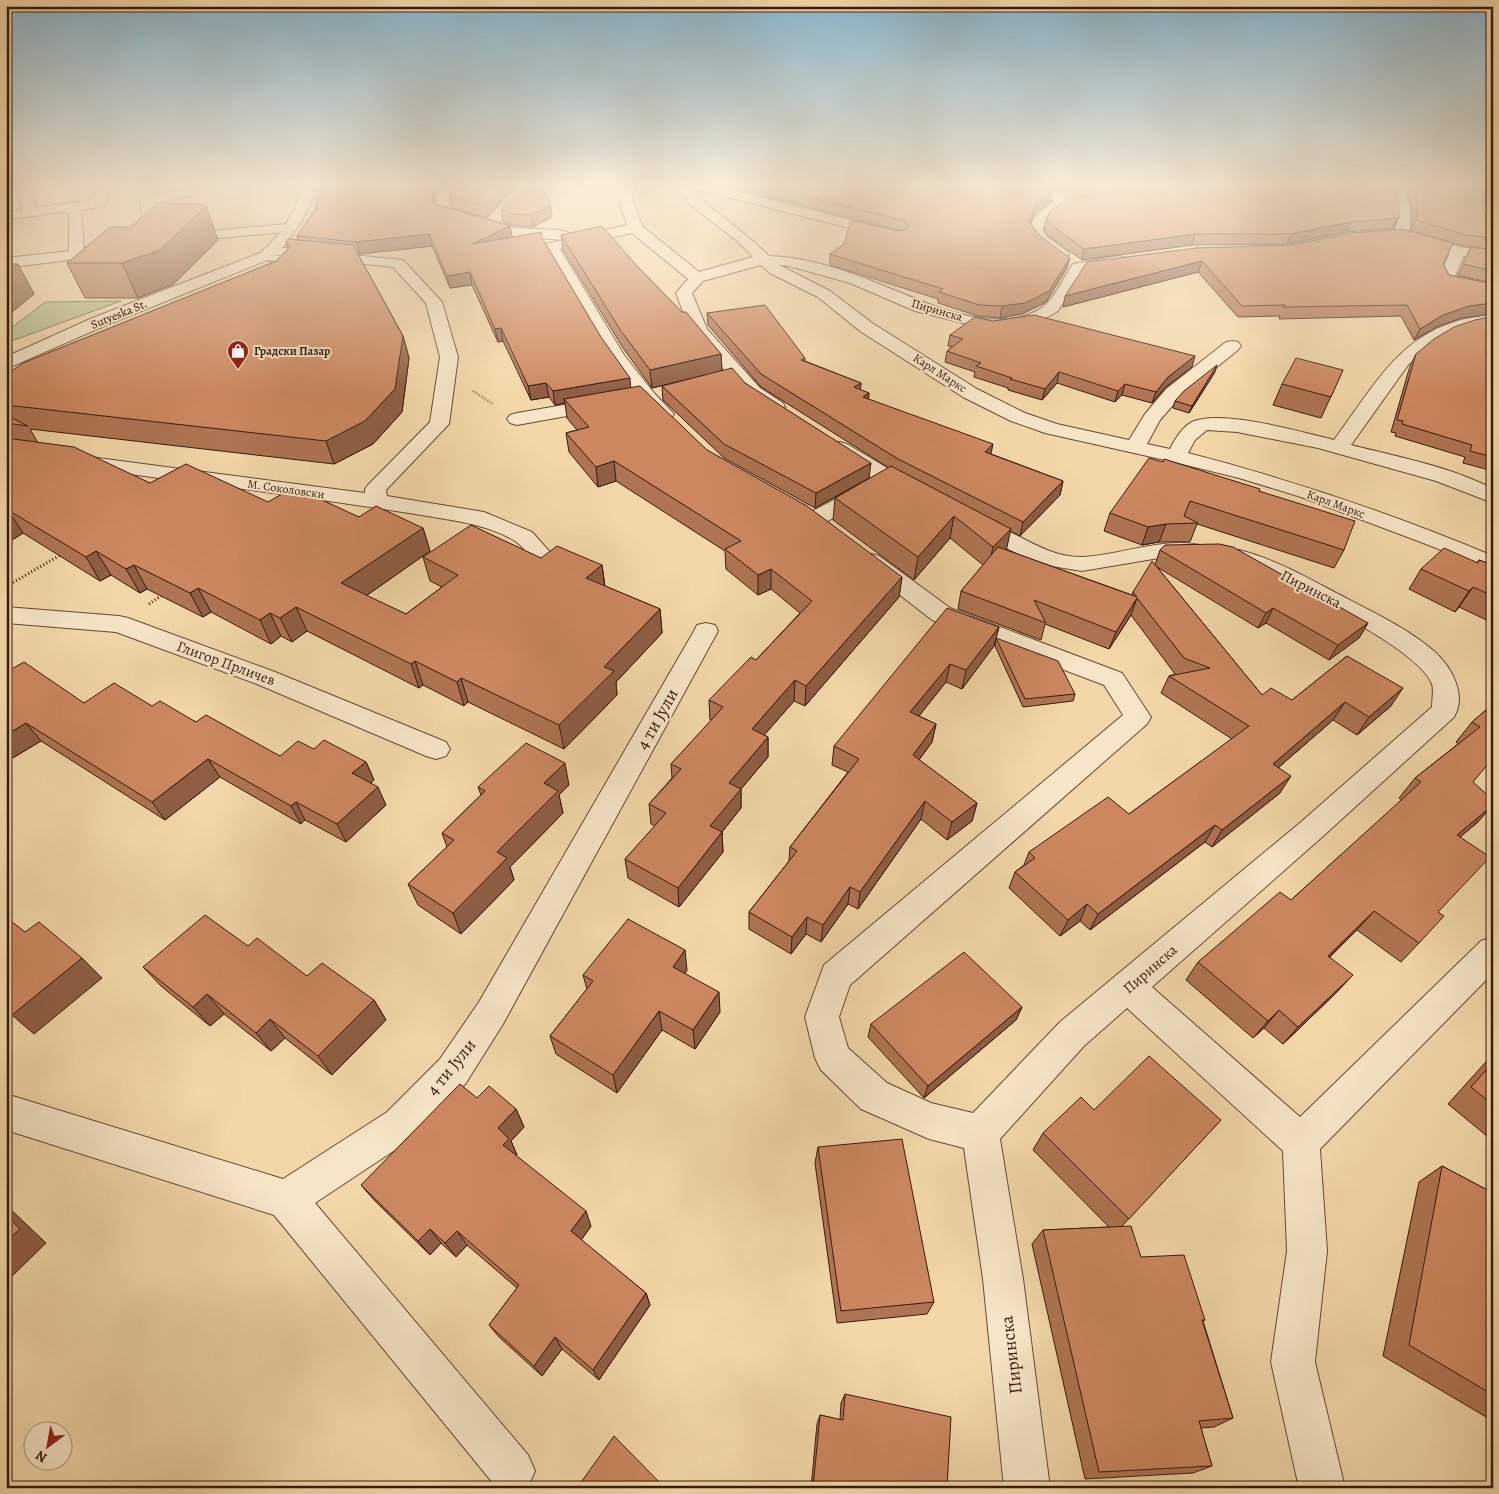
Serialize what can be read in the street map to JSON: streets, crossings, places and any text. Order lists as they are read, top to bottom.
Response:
{
  "streets": {
    "street": [
      "Пиринска",
      "Sutyeska St.",
      "Карл Маркс",
      "М. Соколовски",
      "Глигор Прличев",
      "4 ти Јули"
    ]
  },
  "crossings": [
    ["Пиринска", "Карл Маркс"]
  ],
  "places": {
    "shop": ["Градски Пазар"]
  },
  "north": "bottom left"
}
